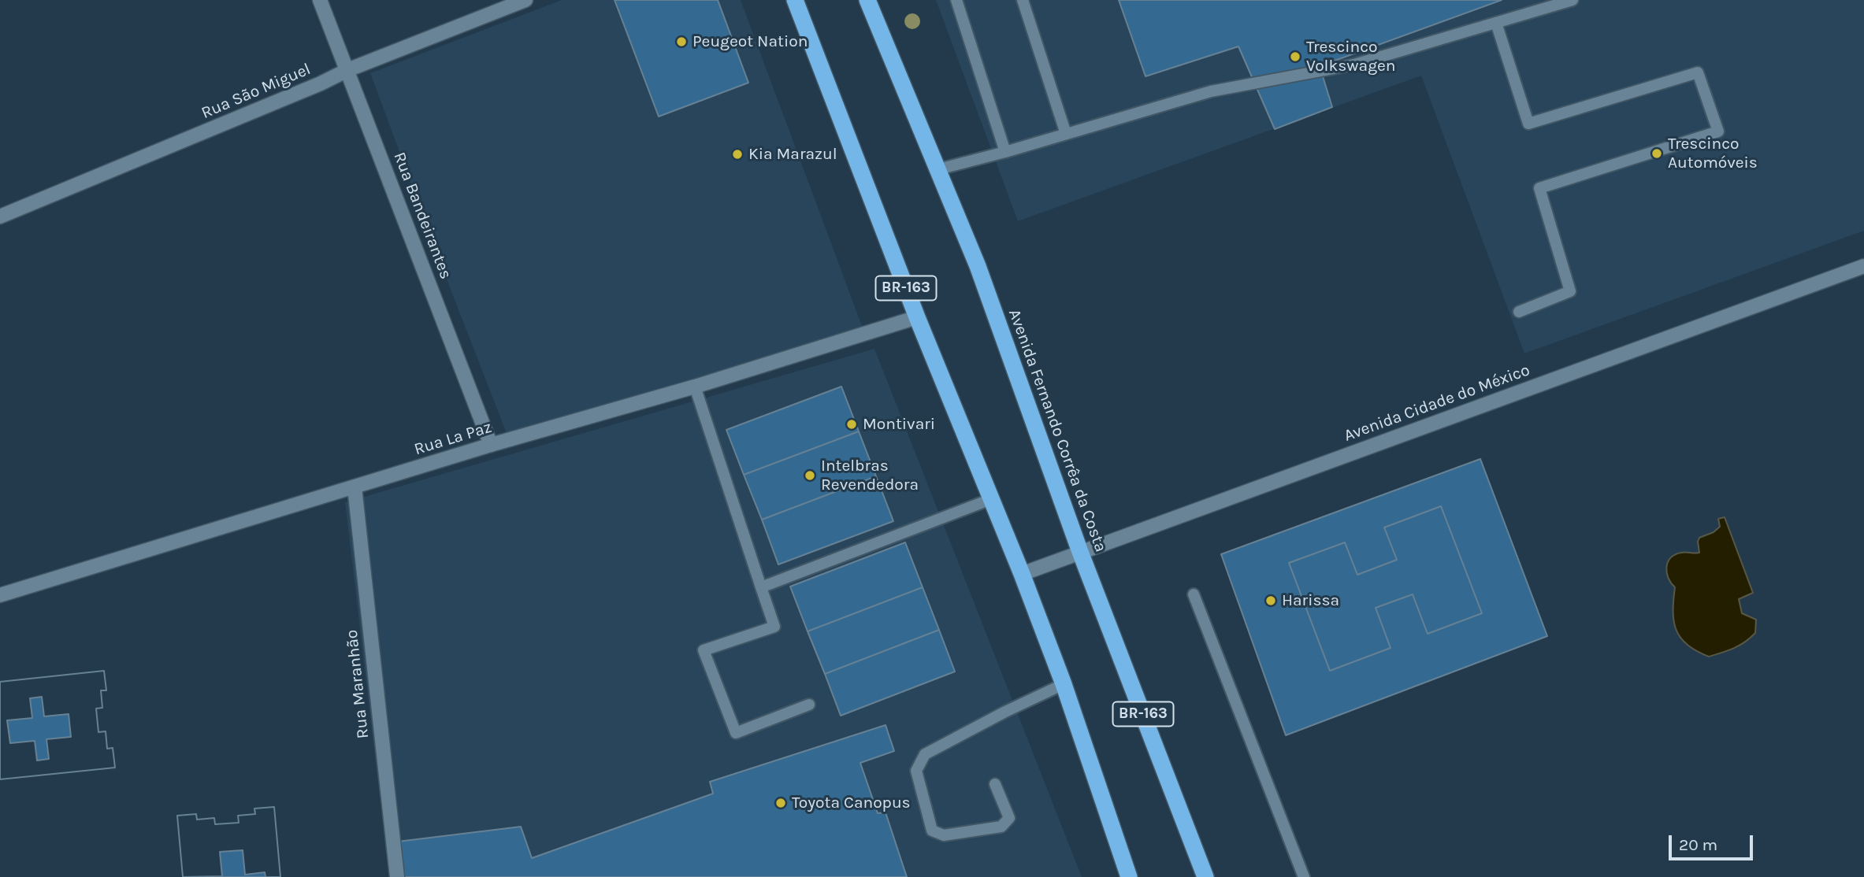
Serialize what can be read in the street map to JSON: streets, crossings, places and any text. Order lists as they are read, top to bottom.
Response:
{
  "streets": {
    "highway": ["BR-163", "Avenida Fernando Corrêa da Costa"],
    "street": [
      "Rua São Miguel",
      "Rua Bandeirantes",
      "Avenida Cidade do México",
      "Rua La Paz",
      "Rua Maranhão"
    ]
  },
  "crossings": [
    ["Rua São Miguel", "Rua Bandeirantes"],
    ["Rua Bandeirantes", "Rua La Paz"],
    ["BR-163", "Avenida Cidade do México"],
    ["BR-163", "Rua La Paz"],
    ["Avenida Cidade do México", "Avenida Fernando Corrêa da Costa"],
    ["Rua La Paz", "Rua Maranhão"]
  ],
  "places": [
    "Peugeot Nation",
    "Trescinco Volkswagen",
    "Trescinco Automóveis",
    "Kia Marazul",
    "Montivari",
    "Intelbras Revendedora",
    "Harissa",
    "Toyota Canopus"
  ],
  "scale_bar": "20 m"
}
